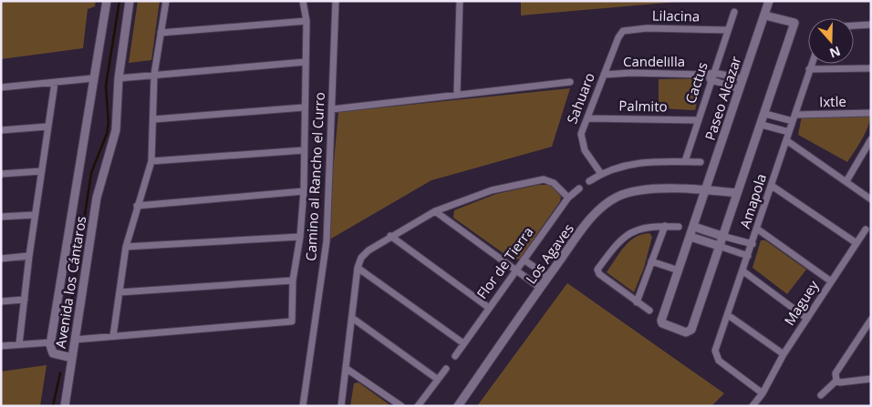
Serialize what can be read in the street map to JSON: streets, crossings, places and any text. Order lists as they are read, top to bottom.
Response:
{
  "streets": {
    "street": [
      "Lilacina",
      "Candelilla",
      "Cactus",
      "Sahuaro",
      "Paseo Alcazar",
      "Ixtle",
      "Palmito",
      "Camino al Rancho el Curro",
      "Amapola",
      "Los Agaves",
      "Flor de Tierra",
      "Avenida los Cántaros",
      "Maguey"
    ]
  },
  "crossings": [
    ["Lilacina", "Cactus"],
    ["Lilacina", "Sahuaro"],
    ["Candelilla", "Cactus"],
    ["Candelilla", "Sahuaro"],
    ["Cactus", "Palmito"],
    ["Sahuaro", "Palmito"],
    ["Paseo Alcazar", "Los Agaves"],
    ["Ixtle", "Amapola"],
    ["Amapola", "Maguey"]
  ],
  "north": "bottom"
}
